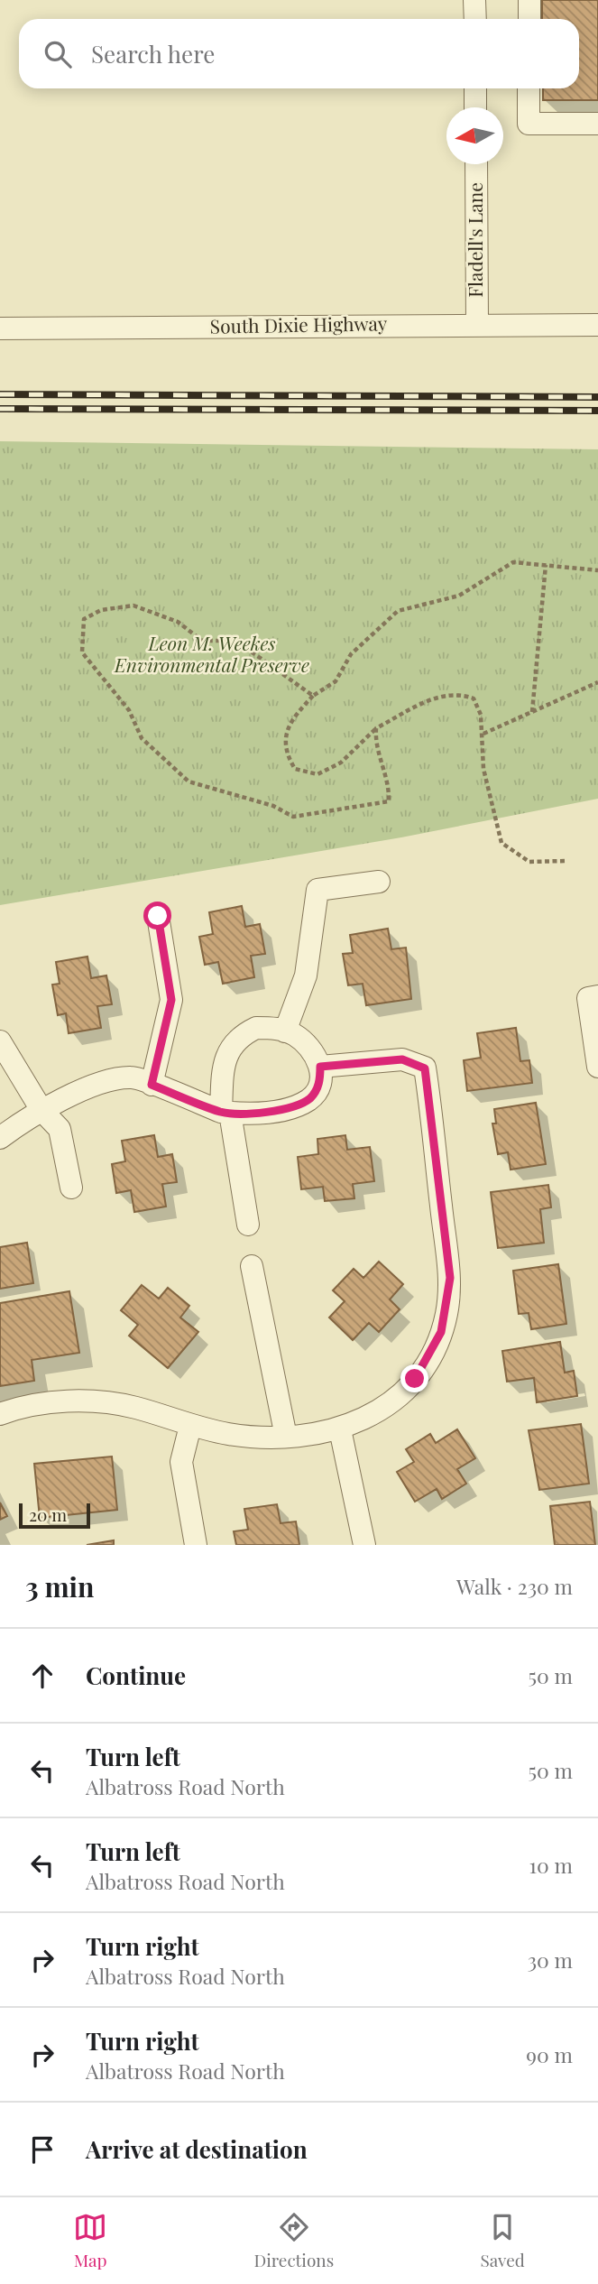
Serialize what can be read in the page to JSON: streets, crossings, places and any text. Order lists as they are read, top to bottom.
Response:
{
  "streets": {
    "street": ["Fladell's Lane", "South Dixie Highway"]
  },
  "crossings": [
    ["Fladell's Lane", "South Dixie Highway"]
  ],
  "parks": ["Leon M. Weekes Environmental Preserve"],
  "scale_bar": "20 m",
  "north": "left",
  "page": {
    "search": "Search here",
    "scale": "20 m",
    "heading": ["3 min", "Walk · 230 m"],
    "list": [
      ["Continue", "50 m"],
      ["Turn left", "Albatross Road North", "50 m"],
      ["Turn left", "Albatross Road North", "10 m"],
      ["Turn right", "Albatross Road North", "30 m"],
      ["Turn right", "Albatross Road North", "90 m"],
      "Arrive at destination"
    ],
    "nav": ["Map", "Directions", "Saved"]
  }
}
